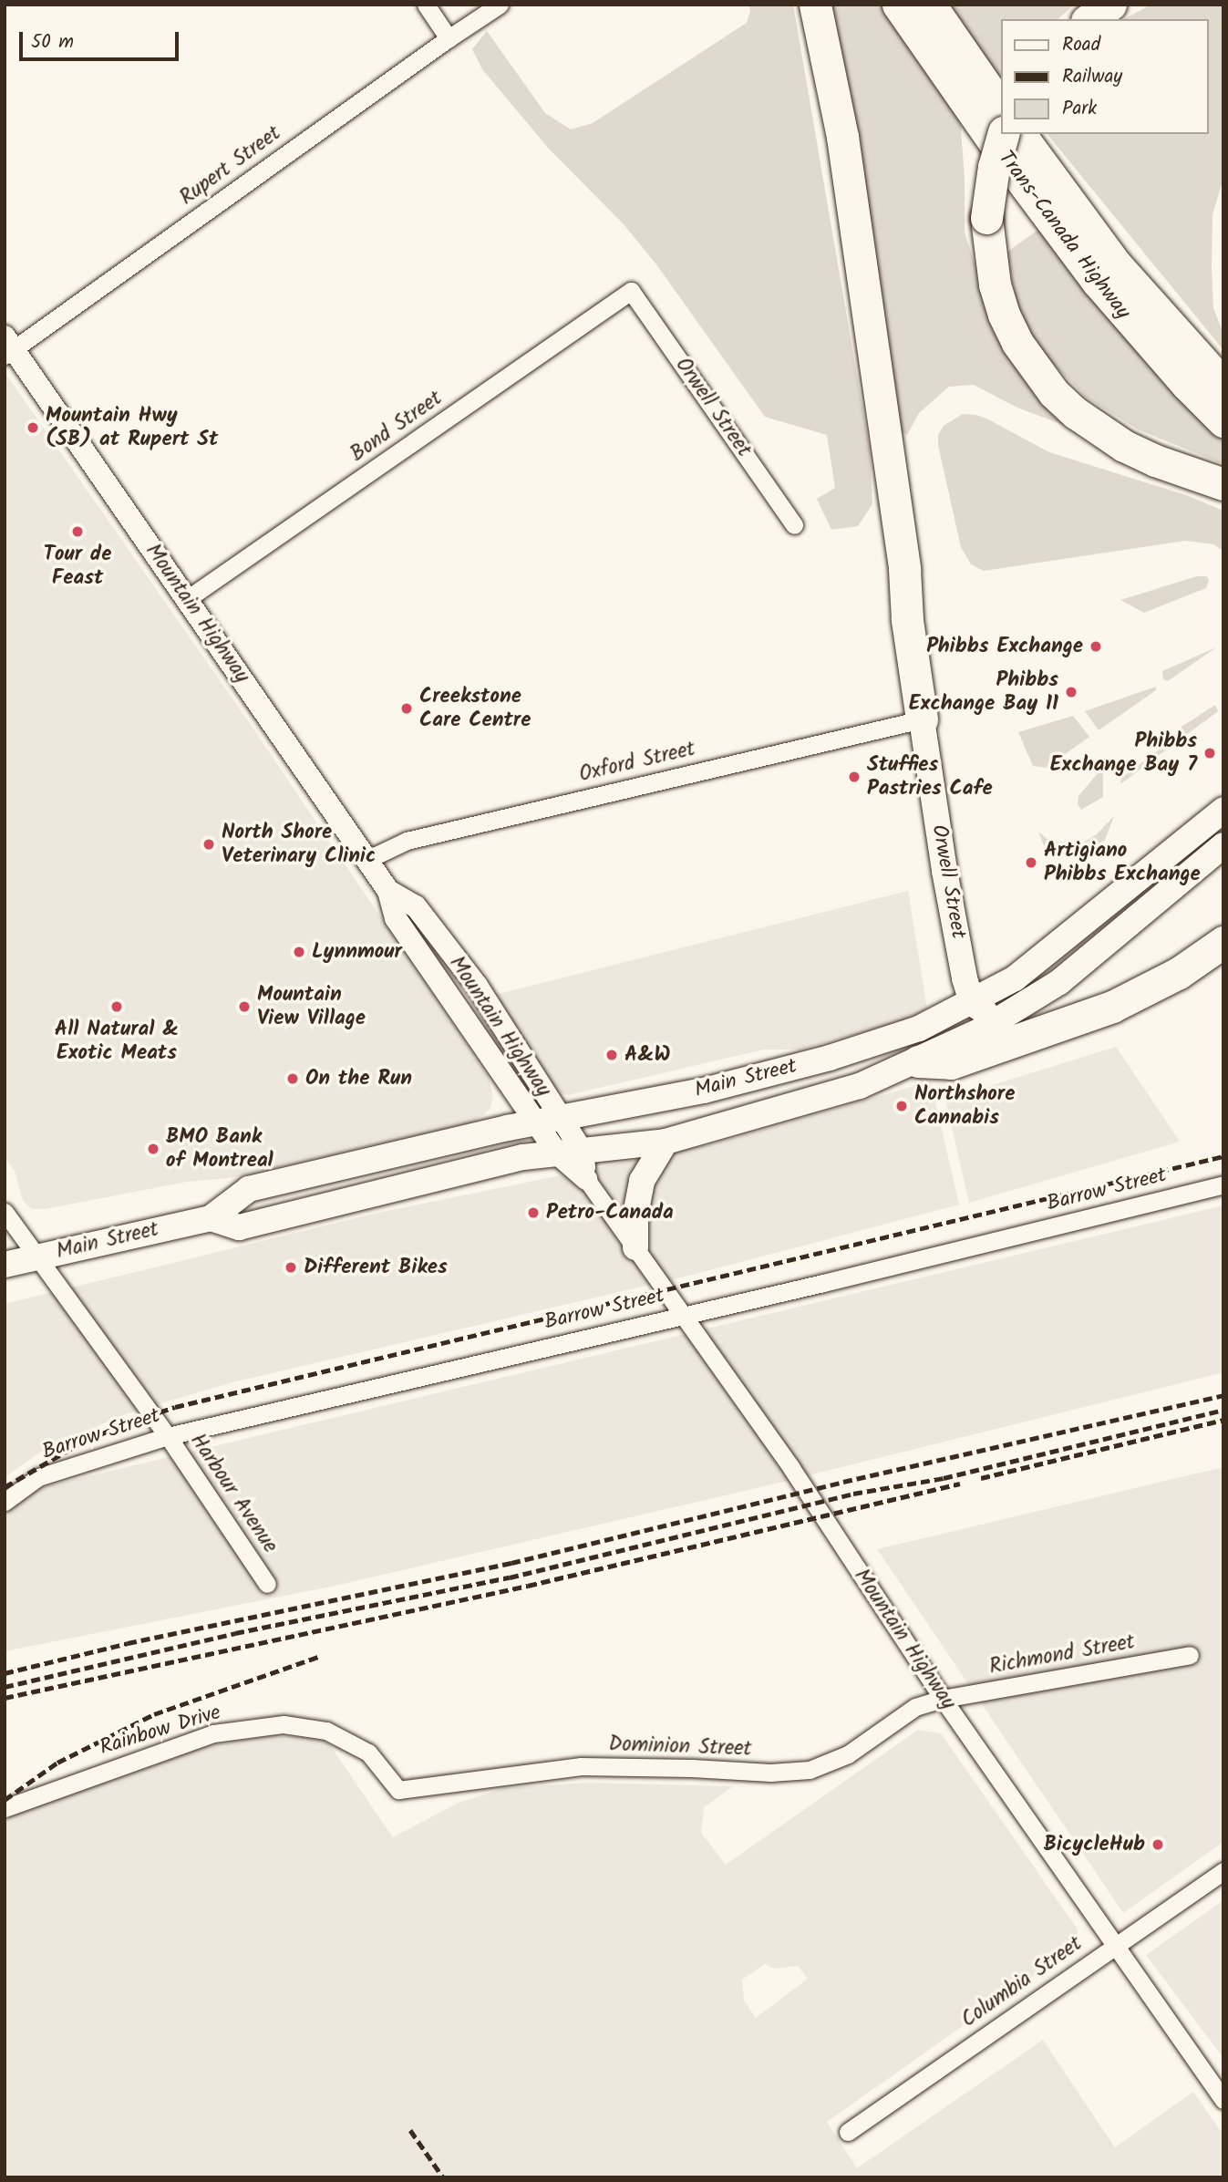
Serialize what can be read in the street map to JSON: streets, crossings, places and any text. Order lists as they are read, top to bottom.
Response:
{
  "streets": {
    "highway": ["Trans-Canada Highway"],
    "main road": ["Orwell Street", "Main Street"],
    "street": [
      "Rupert Street",
      "Bond Street",
      "Mountain Highway",
      "Oxford Street",
      "Barrow Street",
      "Harbour Avenue",
      "Richmond Street",
      "Rainbow Drive",
      "Dominion Street",
      "Columbia Street"
    ]
  },
  "crossings": [
    ["Rupert Street", "Mountain Highway"],
    ["Orwell Street", "Bond Street"],
    ["Orwell Street", "Oxford Street"],
    ["Orwell Street", "Main Street"],
    ["Bond Street", "Mountain Highway"],
    ["Mountain Highway", "Oxford Street"],
    ["Mountain Highway", "Main Street"],
    ["Mountain Highway", "Barrow Street"],
    ["Mountain Highway", "Richmond Street"],
    ["Mountain Highway", "Dominion Street"],
    ["Mountain Highway", "Columbia Street"],
    ["Main Street", "Harbour Avenue"],
    ["Barrow Street", "Harbour Avenue"],
    ["Richmond Street", "Dominion Street"],
    ["Rainbow Drive", "Dominion Street"]
  ],
  "places": [
    "Mountain Hwy (SB) at Rupert St",
    "Tour de Feast",
    "Phibbs Exchange",
    "Phibbs Exchange Bay 11",
    "Creekstone Care Centre",
    "Phibbs Exchange Bay 7",
    "Stuffies Pastries Cafe",
    "North Shore Veterinary Clinic",
    "Artigiano Phibbs Exchange",
    "Lynnmour",
    "All Natural & Exotic Meats",
    "Mountain View Village",
    "A&W",
    "On the Run",
    "Northshore Cannabis",
    "BMO Bank of Montreal",
    "Petro-Canada",
    "Different Bikes",
    "BicycleHub"
  ],
  "legend": ["Road", "Railway", "Park"],
  "scale_bar": "50 m"
}
